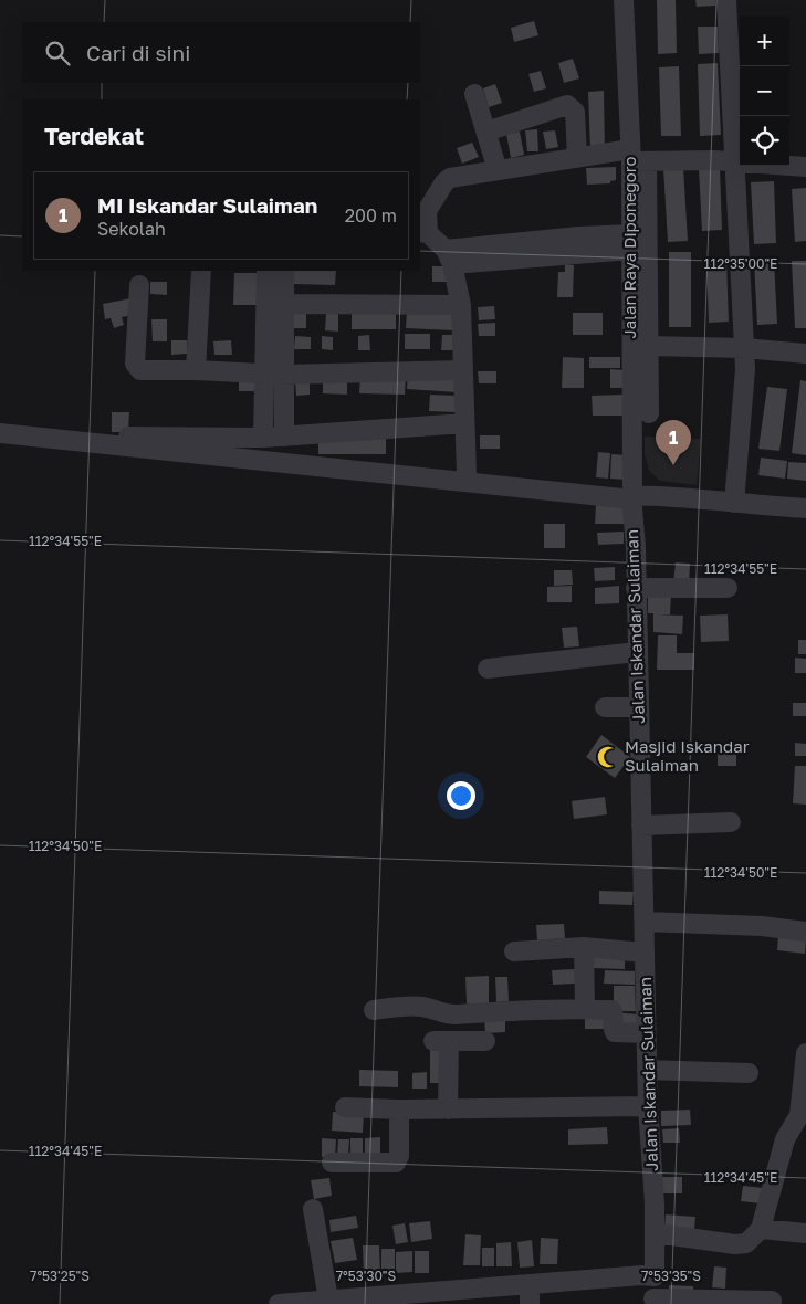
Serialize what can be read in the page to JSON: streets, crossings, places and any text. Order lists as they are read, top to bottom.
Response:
{
  "streets": {
    "street": ["Jalan Raya Diponegoro", "Jalan Iskandar Sulaiman"]
  },
  "crossings": [
    ["Jalan Raya Diponegoro", "Jalan Iskandar Sulaiman"]
  ],
  "places": {
    "mosque": ["Masjid Iskandar Sulaiman"]
  },
  "page": {
    "map_buttons": ["+", "−"],
    "search": "Cari di sini",
    "heading": "Terdekat",
    "list": [
      {
        "mark": "1",
        "name": "MI Iskandar Sulaiman",
        "note": "Sekolah",
        "value": "200 m"
      }
    ],
    "pins": "1"
  },
  "coordinates": [
    "112°35'00\"E",
    "112°34'55\"E",
    "112°34'50\"E",
    "112°34'45\"E",
    "7°53'25\"S",
    "7°53'30\"S",
    "7°53'35\"S"
  ]
}
